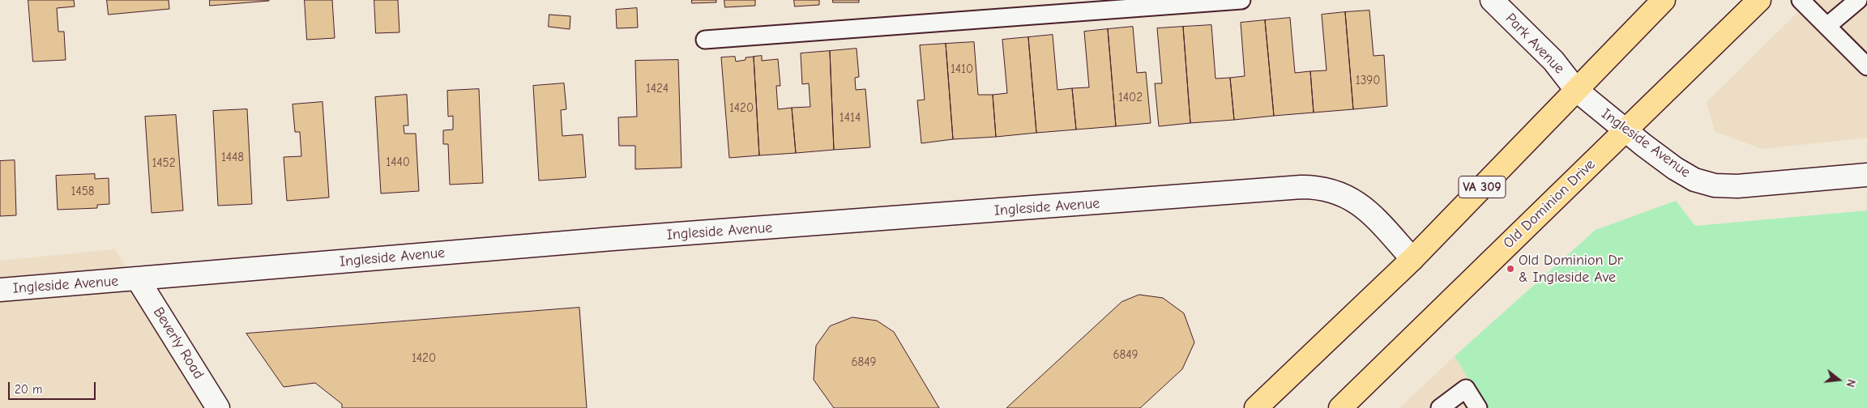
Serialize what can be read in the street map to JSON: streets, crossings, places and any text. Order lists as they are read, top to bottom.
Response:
{
  "streets": {
    "main road": ["VA 309", "Old Dominion Drive"],
    "street": ["Park Avenue", "Ingleside Avenue", "Beverly Road"]
  },
  "crossings": [
    ["Park Avenue", "Ingleside Avenue"],
    ["Park Avenue", "VA 309"],
    ["Ingleside Avenue", "VA 309"],
    ["Ingleside Avenue", "Old Dominion Drive"],
    ["Ingleside Avenue", "Beverly Road"]
  ],
  "places": ["Old Dominion Dr & Ingleside Ave"],
  "house_numbers": [
    "1410",
    "1390",
    "1424",
    "1402",
    "1420",
    "1414",
    "1448",
    "1440",
    "1452",
    "1458",
    "6849",
    "1420",
    "6849"
  ],
  "scale_bar": "20 m",
  "north": "right"
}
